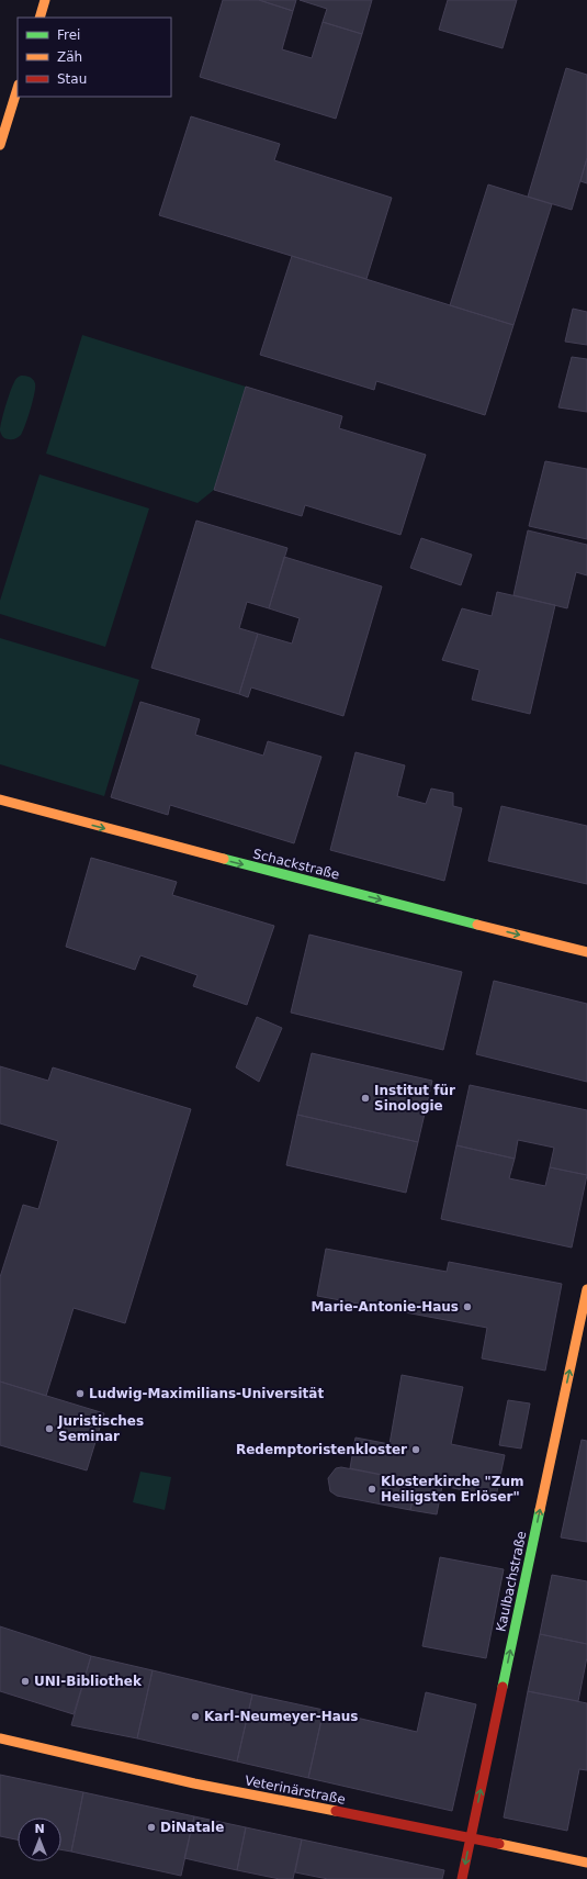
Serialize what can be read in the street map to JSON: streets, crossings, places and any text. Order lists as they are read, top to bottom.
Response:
{
  "streets": {
    "street": ["Schackstraße", "Kaulbachstraße", "Veterinärstraße"]
  },
  "crossings": [
    ["Kaulbachstraße", "Veterinärstraße"]
  ],
  "one_way": ["Schackstraße", "Kaulbachstraße"],
  "places": [
    "Institut für Sinologie",
    "Marie-Antonie-Haus",
    "Ludwig-Maximilians-Universität",
    "Juristisches Seminar",
    "Redemptoristenkloster",
    "Klosterkirche \"Zum Heiligsten Erlöser\"",
    "UNI-Bibliothek",
    "Karl-Neumeyer-Haus",
    "DiNatale"
  ],
  "legend": ["Frei", "Zäh", "Stau"],
  "north": "top"
}
